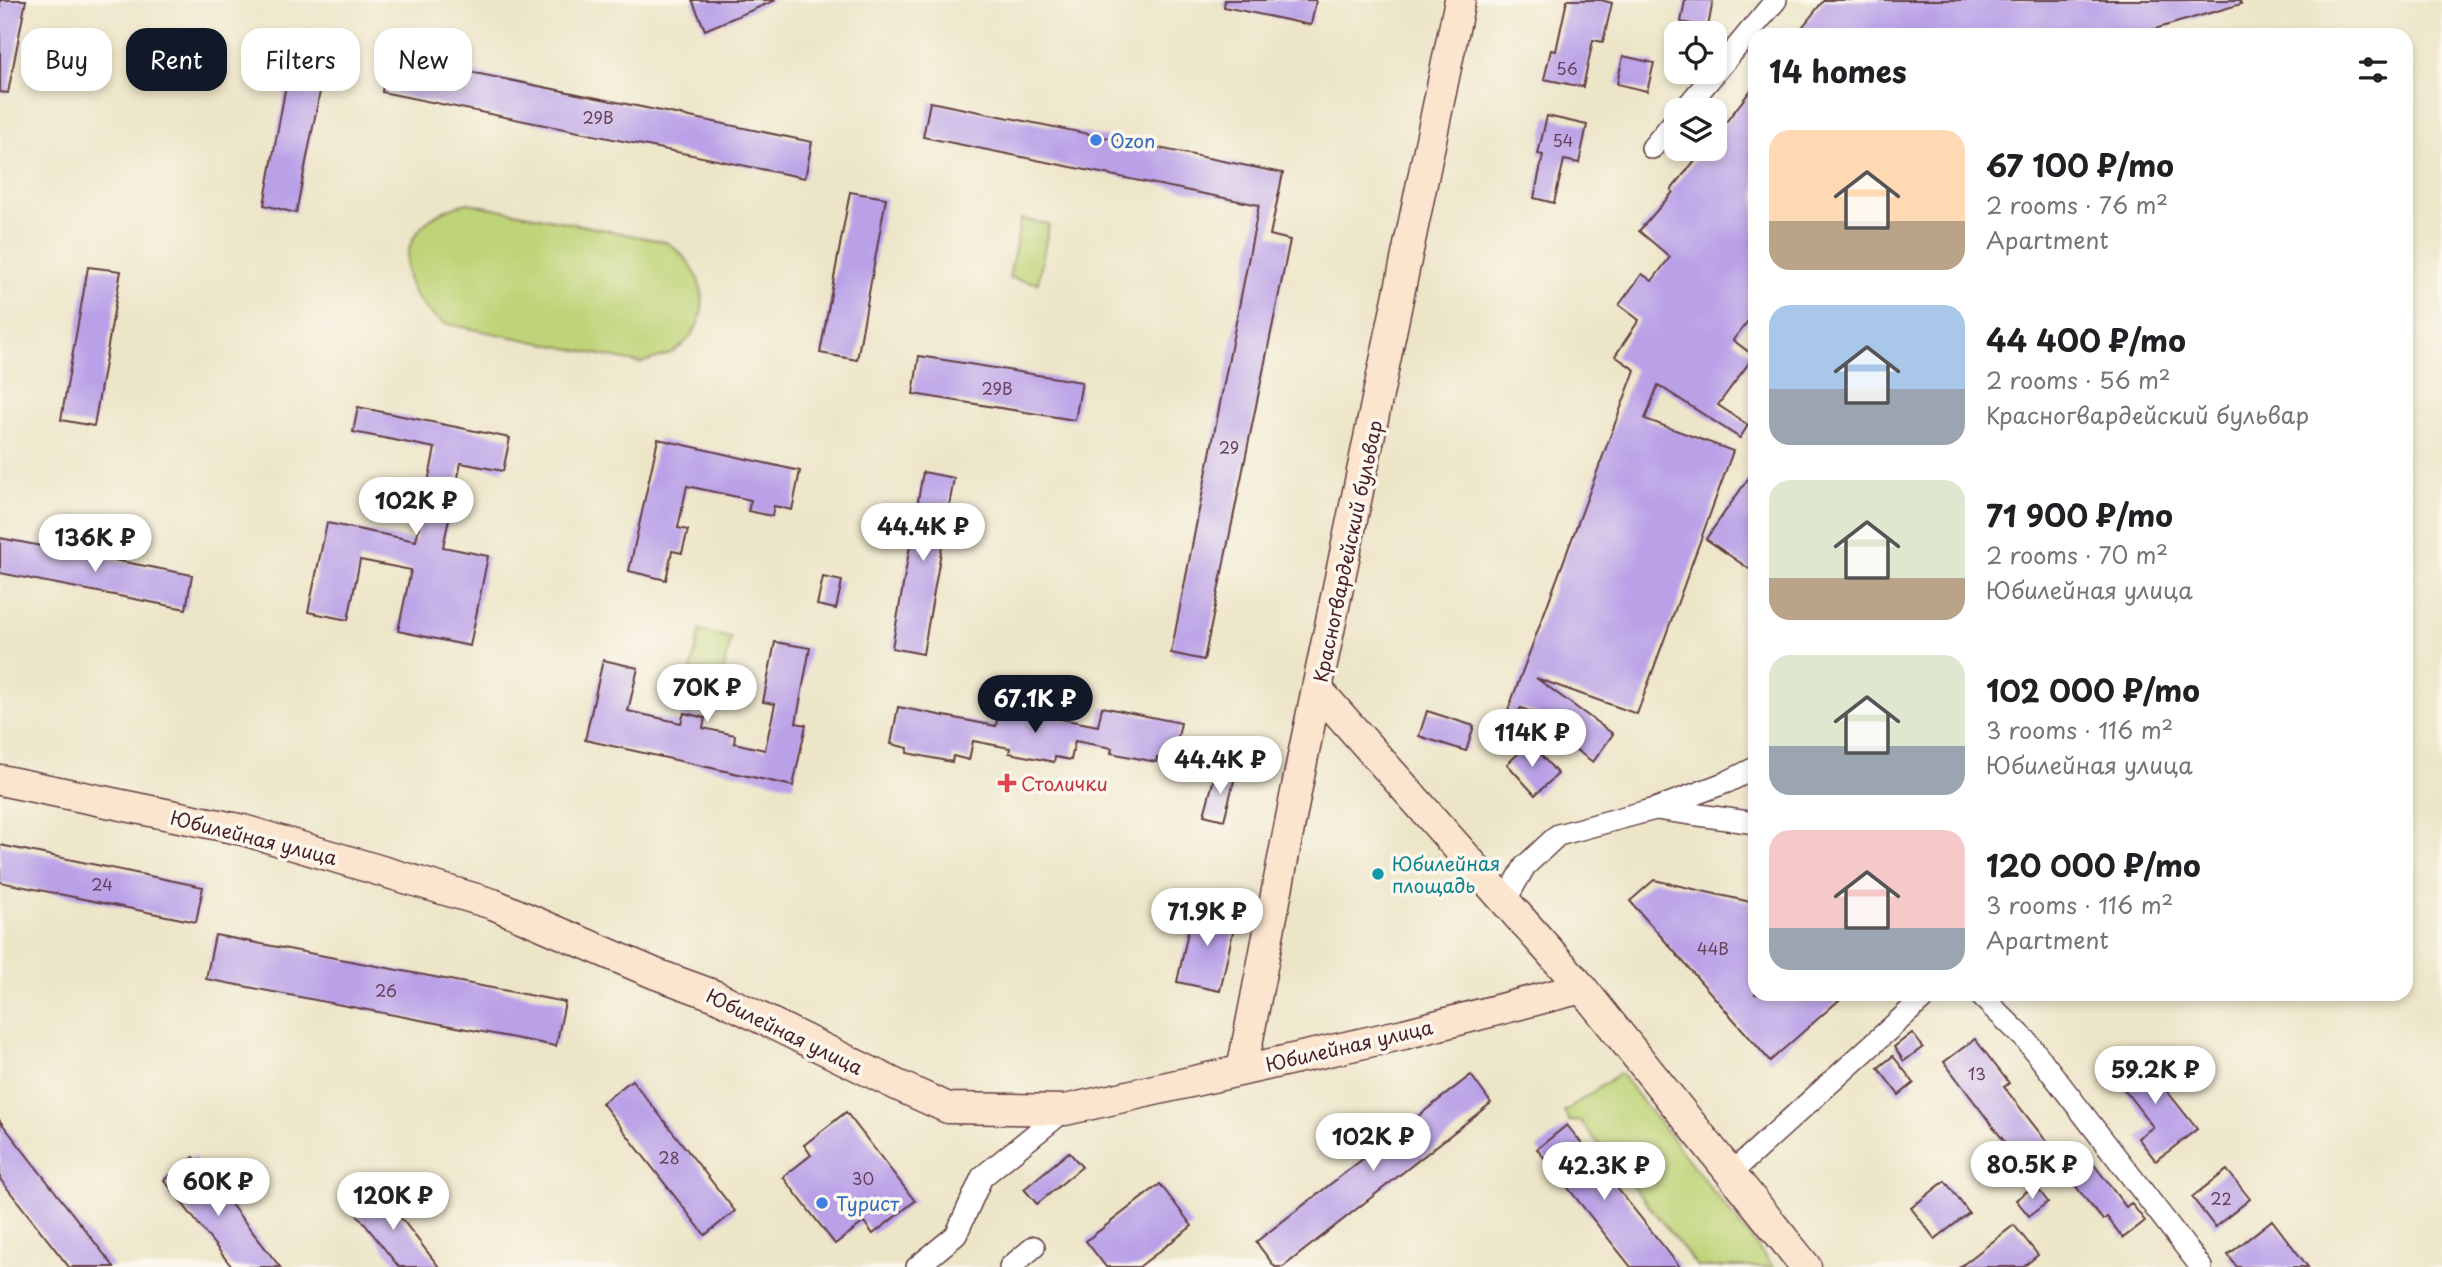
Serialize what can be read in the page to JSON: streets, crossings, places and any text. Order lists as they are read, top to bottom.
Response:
{
  "streets": {
    "street": ["Красногвардейский бульвар", "Юбилейная улица"]
  },
  "crossings": [
    ["Красногвардейский бульвар", "Юбилейная улица"]
  ],
  "places": {
    "other": ["Ozon", "Юбилейная площадь", "Турист"],
    "health": ["Столички"]
  },
  "house_numbers": [
    "56",
    "29В",
    "54",
    "29В",
    "29",
    "24",
    "44В",
    "26",
    "13",
    "28",
    "30",
    "22"
  ],
  "page": {
    "chip": [
      "Buy",
      "Rent",
      "Filters",
      "New"
    ],
    "heading": "14 homes",
    "list": [
      {
        "name": "67 100 ₽/mo",
        "note": "2 rooms · 76 m² · Apartment"
      },
      {
        "name": "44 400 ₽/mo",
        "note": "2 rooms · 56 m² · Красногвардейский бульвар"
      },
      {
        "name": "71 900 ₽/mo",
        "note": "2 rooms · 70 m² · Юбилейная улица"
      },
      {
        "name": "102 000 ₽/mo",
        "note": "3 rooms · 116 m² · Юбилейная улица"
      },
      {
        "name": "120 000 ₽/mo",
        "note": "3 rooms · 116 m² · Apartment"
      }
    ],
    "price": [
      "102K ₽",
      "44.4K ₽",
      "136K ₽",
      "70K ₽",
      "67.1K ₽",
      "114K ₽",
      "44.4K ₽",
      "71.9K ₽",
      "59.2K ₽",
      "102K ₽",
      "80.5K ₽",
      "42.3K ₽",
      "60K ₽",
      "120K ₽"
    ]
  }
}
